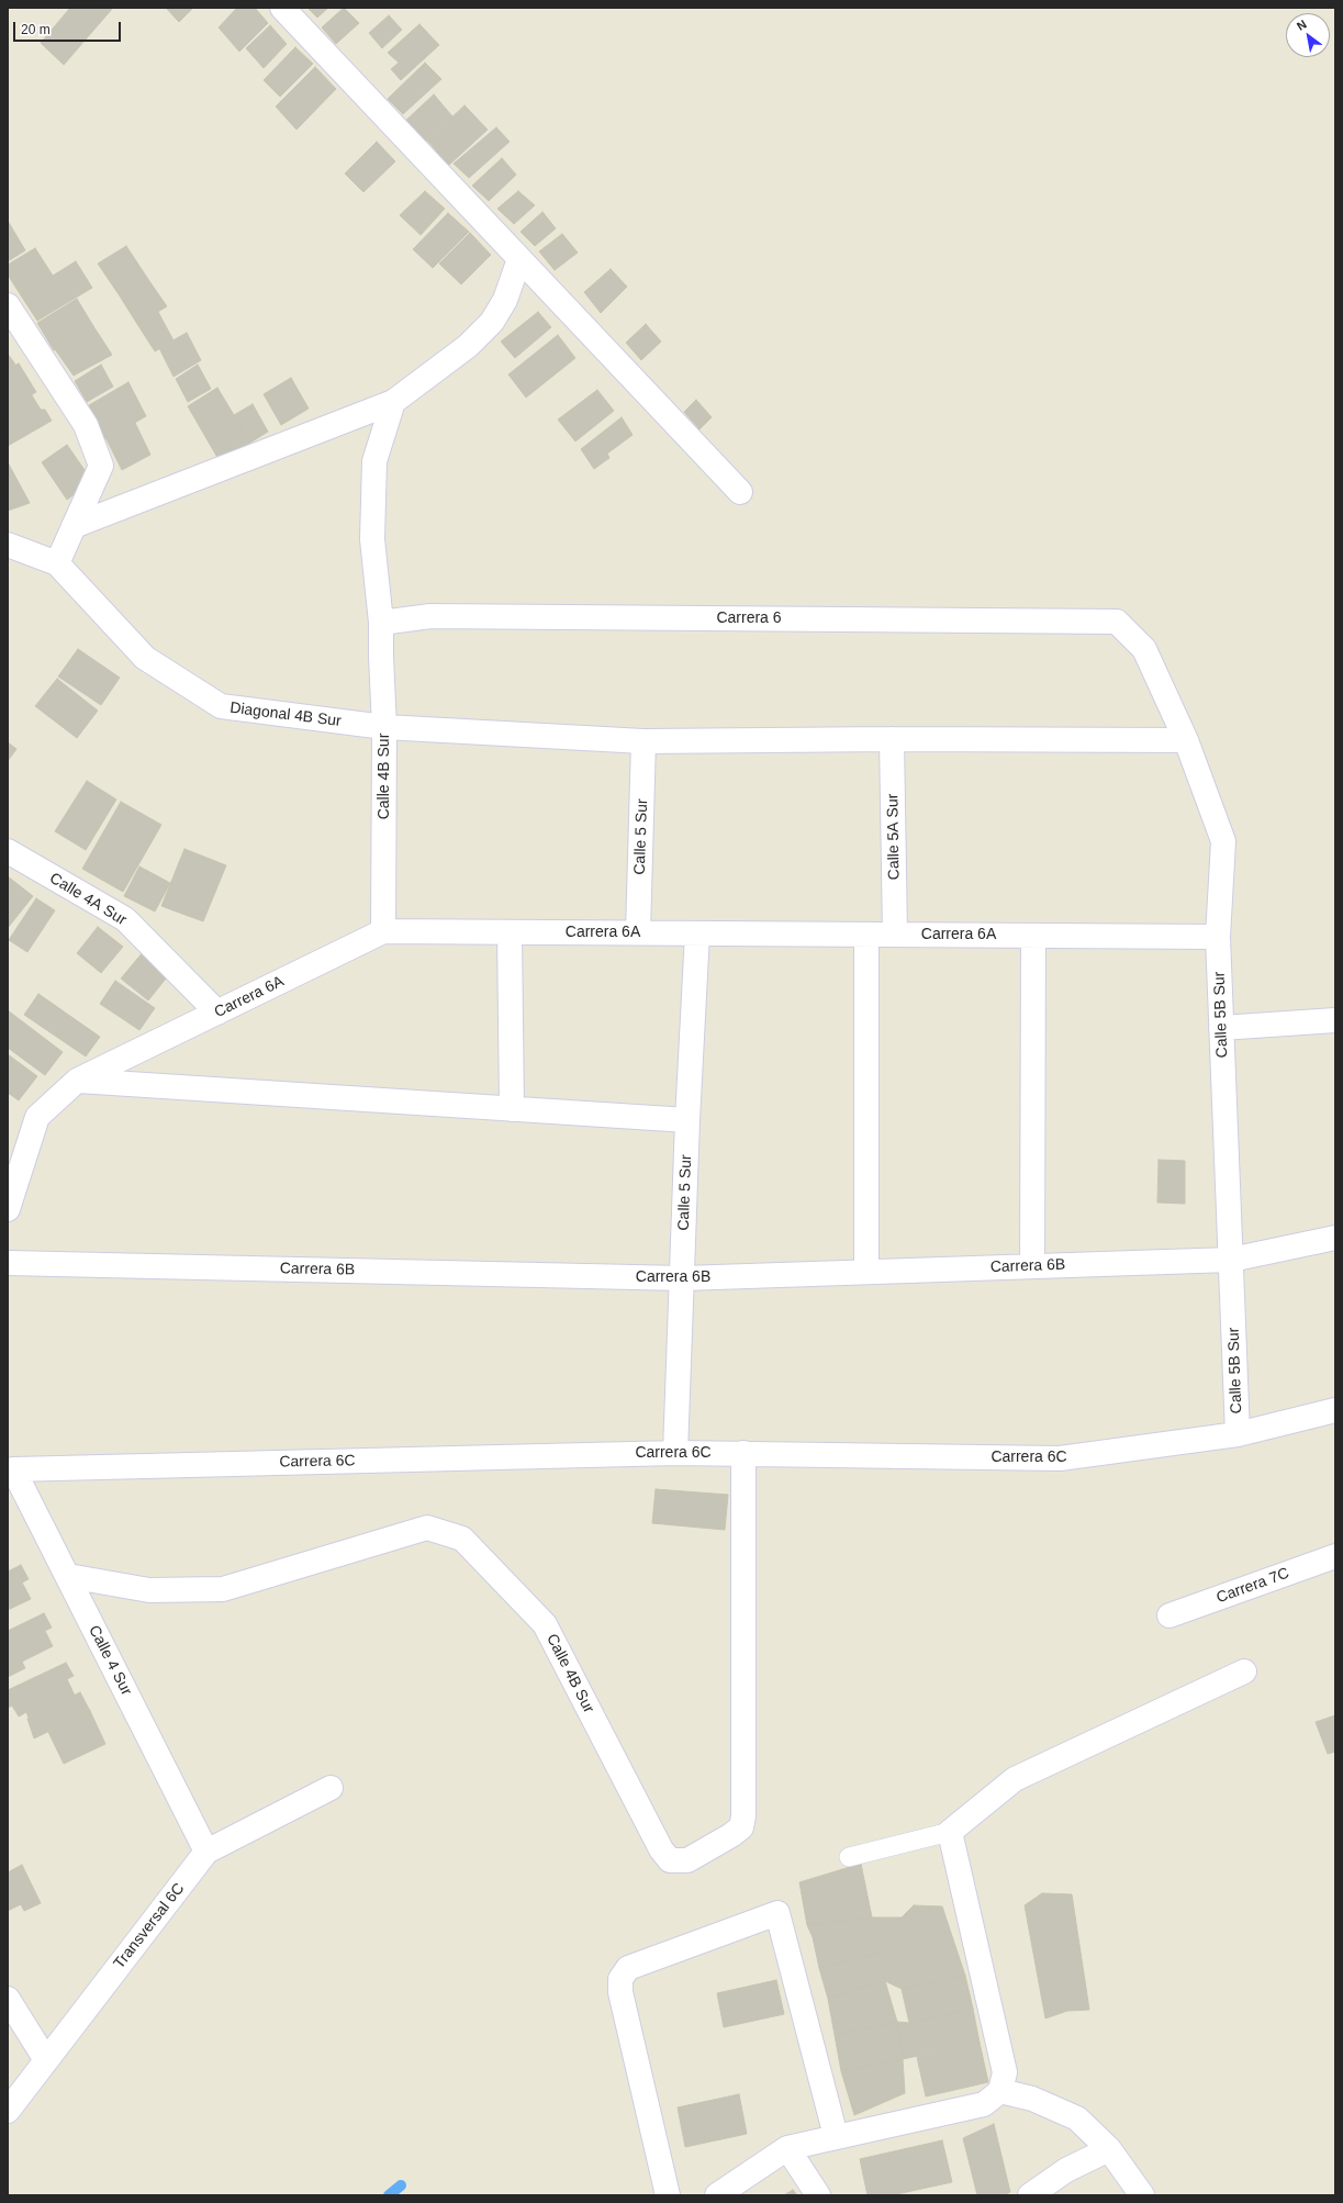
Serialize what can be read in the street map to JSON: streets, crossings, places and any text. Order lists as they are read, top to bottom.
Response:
{
  "streets": {
    "street": [
      "Carrera 6",
      "Diagonal 4B Sur",
      "Calle 4B Sur",
      "Calle 5 Sur",
      "Calle 5A Sur",
      "Calle 4A Sur",
      "Carrera 6A",
      "Calle 5B Sur",
      "Carrera 6B",
      "Carrera 6C",
      "Carrera 7C",
      "Calle 4 Sur",
      "Transversal 6C"
    ]
  },
  "crossings": [
    ["Carrera 6", "Calle 4B Sur"],
    ["Carrera 6", "Calle 5B Sur"],
    ["Diagonal 4B Sur", "Calle 4B Sur"],
    ["Diagonal 4B Sur", "Calle 5 Sur"],
    ["Diagonal 4B Sur", "Calle 5A Sur"],
    ["Diagonal 4B Sur", "Calle 5B Sur"],
    ["Calle 4B Sur", "Carrera 6A"],
    ["Calle 4B Sur", "Carrera 6C"],
    ["Calle 4B Sur", "Calle 4 Sur"],
    ["Calle 5 Sur", "Carrera 6A"],
    ["Calle 5 Sur", "Carrera 6B"],
    ["Calle 5 Sur", "Carrera 6C"],
    ["Calle 5A Sur", "Carrera 6A"],
    ["Calle 4A Sur", "Carrera 6A"],
    ["Carrera 6A", "Calle 5B Sur"],
    ["Calle 5B Sur", "Carrera 6B"],
    ["Calle 5B Sur", "Carrera 6C"],
    ["Carrera 6C", "Calle 4 Sur"],
    ["Calle 4 Sur", "Transversal 6C"]
  ],
  "scale_bar": "20 m",
  "north": "top left"
}
